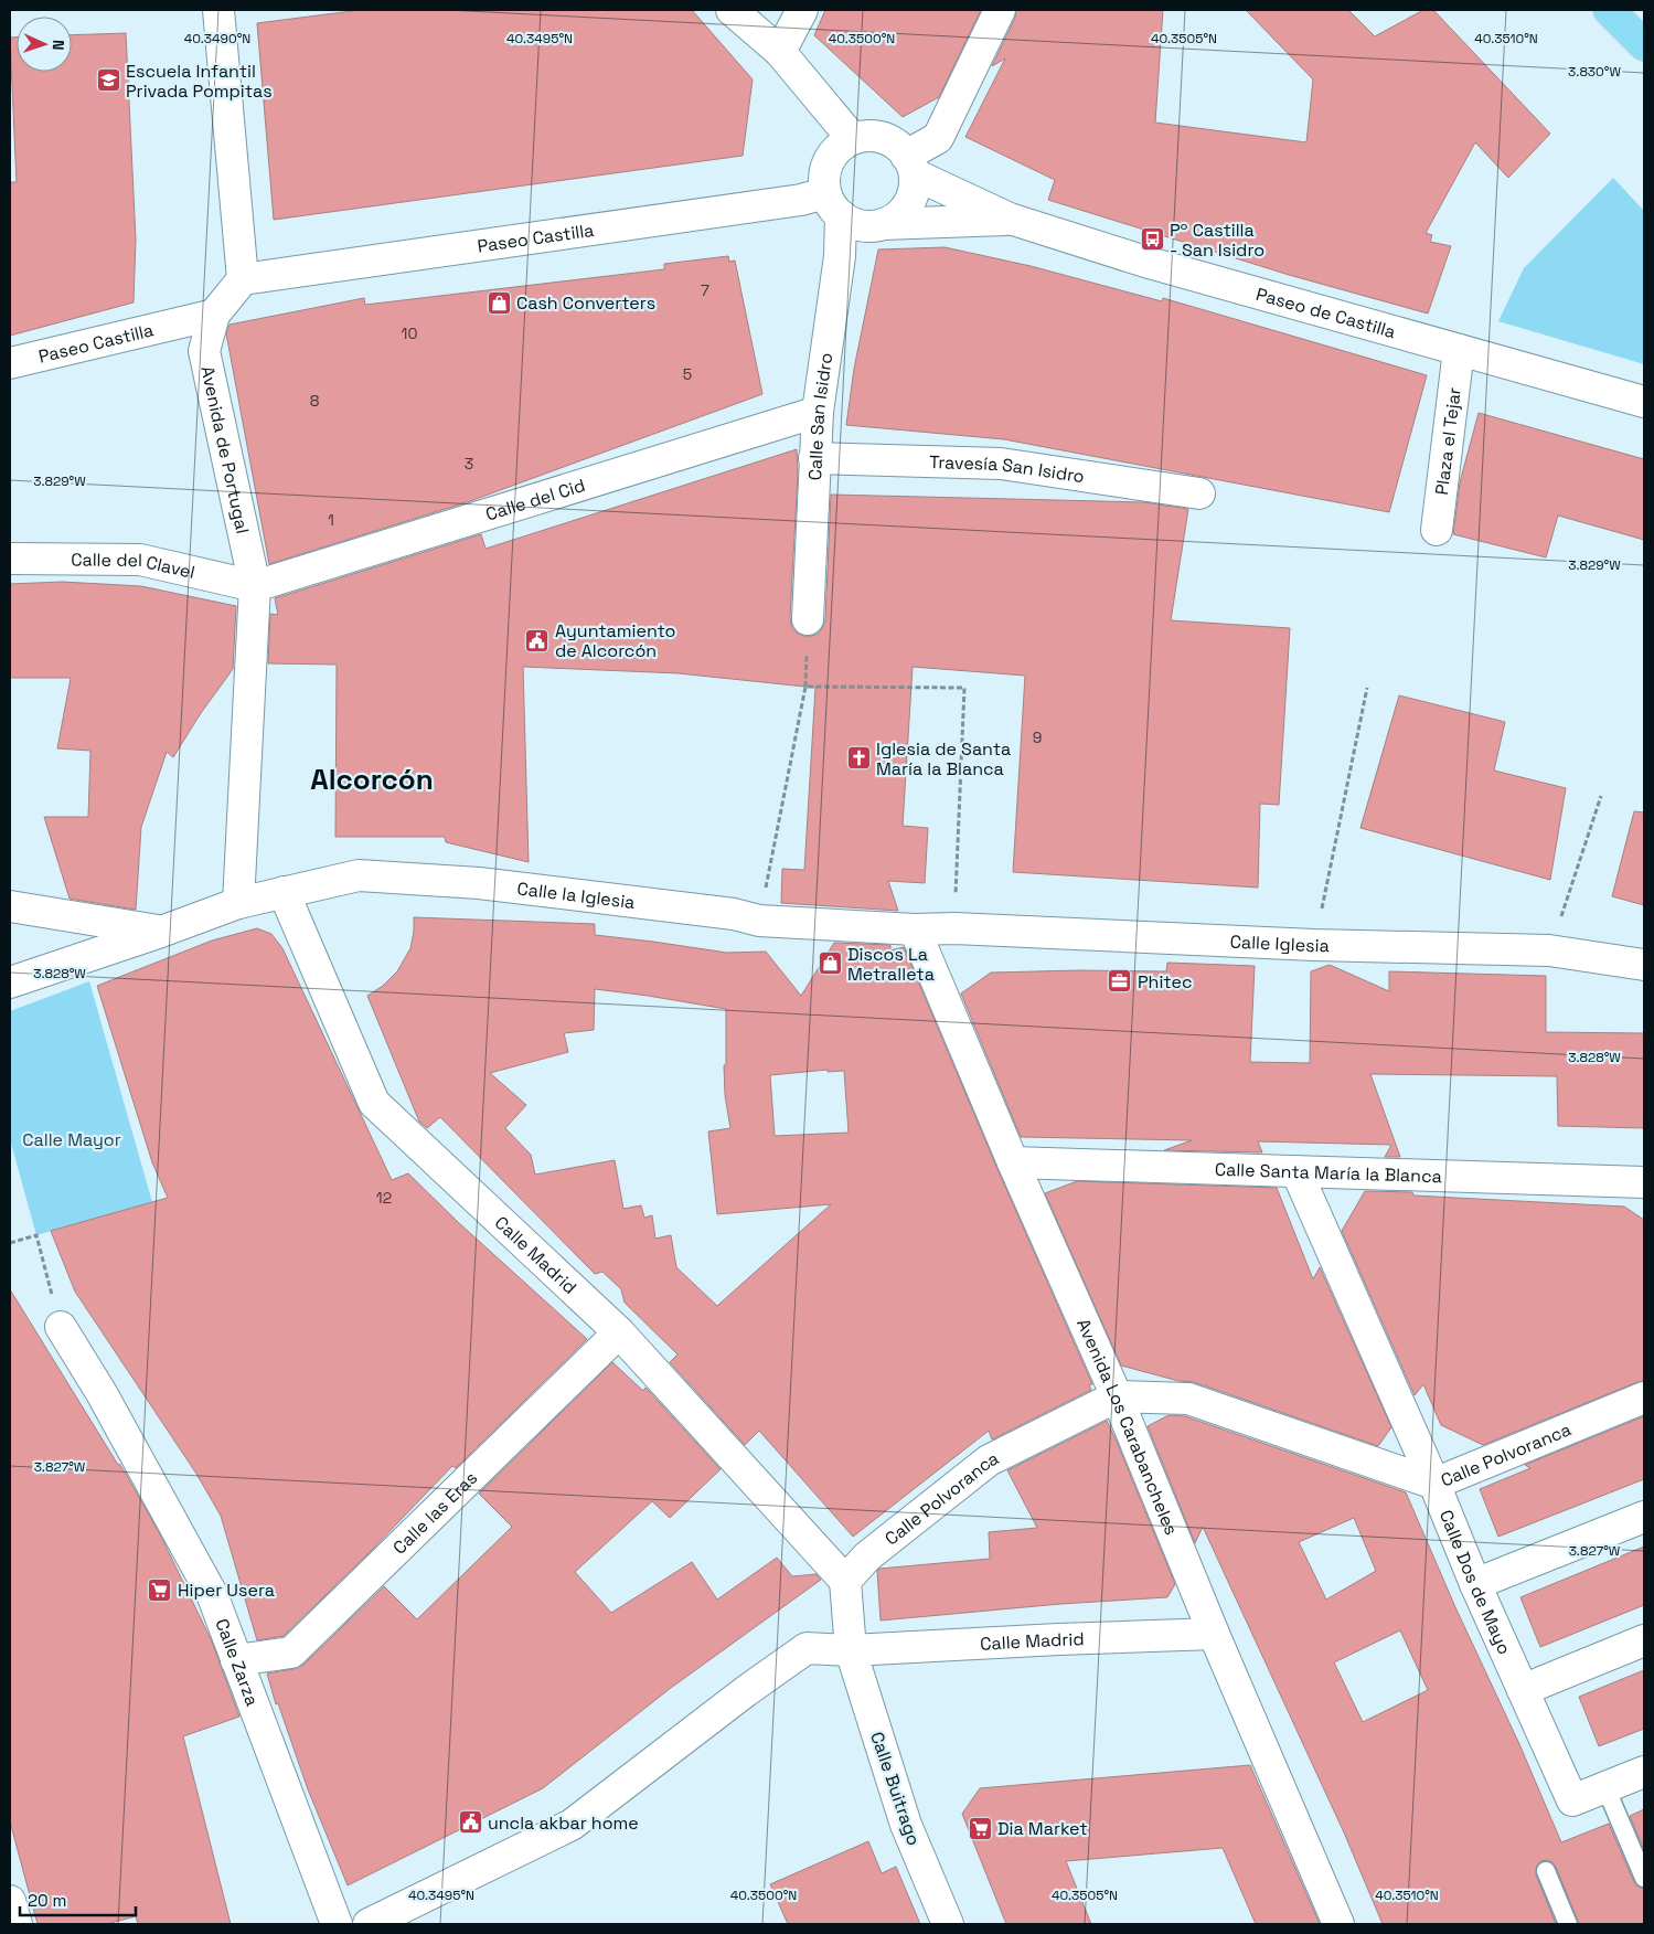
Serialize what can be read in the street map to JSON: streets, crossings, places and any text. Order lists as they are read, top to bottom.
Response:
{
  "streets": {
    "street": [
      "Paseo Castilla",
      "Paseo de Castilla",
      "Calle San Isidro",
      "Plaza el Tejar",
      "Avenida de Portugal",
      "Travesía San Isidro",
      "Calle del Cid",
      "Calle del Clavel",
      "Calle la Iglesia",
      "Calle Iglesia",
      "Calle Santa María la Blanca",
      "Calle Madrid",
      "Avenida Los Carabancheles",
      "Calle Polvoranca",
      "Calle las Eras",
      "Calle Dos de Mayo",
      "Calle Zarza",
      "Calle Buitrago"
    ]
  },
  "crossings": [
    ["Paseo Castilla", "Paseo de Castilla"],
    ["Paseo Castilla", "Calle San Isidro"],
    ["Paseo Castilla", "Avenida de Portugal"],
    ["Paseo de Castilla", "Calle San Isidro"],
    ["Paseo de Castilla", "Plaza el Tejar"],
    ["Calle San Isidro", "Travesía San Isidro"],
    ["Calle San Isidro", "Calle del Cid"],
    ["Avenida de Portugal", "Calle del Cid"],
    ["Avenida de Portugal", "Calle del Clavel"],
    ["Avenida de Portugal", "Calle la Iglesia"],
    ["Calle del Cid", "Calle del Clavel"],
    ["Calle la Iglesia", "Calle Iglesia"],
    ["Calle la Iglesia", "Calle Madrid"],
    ["Calle la Iglesia", "Avenida Los Carabancheles"],
    ["Calle Iglesia", "Avenida Los Carabancheles"],
    ["Calle Santa María la Blanca", "Avenida Los Carabancheles"],
    ["Calle Santa María la Blanca", "Calle Dos de Mayo"],
    ["Calle Madrid", "Avenida Los Carabancheles"],
    ["Calle Madrid", "Calle Polvoranca"],
    ["Calle Madrid", "Calle las Eras"],
    ["Calle Madrid", "Calle Buitrago"],
    ["Avenida Los Carabancheles", "Calle Polvoranca"],
    ["Calle Polvoranca", "Calle Dos de Mayo"],
    ["Calle las Eras", "Calle Zarza"]
  ],
  "districts": ["Alcorcón"],
  "parks": ["Calle Mayor"],
  "places": {
    "school or university": ["Escuela Infantil Privada Pompitas"],
    "bus stop": ["Pº Castilla - San Isidro"],
    "shop": ["Cash Converters", "Discos La Metralleta"],
    "public building": ["Ayuntamiento de Alcorcón", "uncla akbar home"],
    "church": ["Iglesia de Santa María la Blanca"],
    "office": ["Phitec"],
    "supermarket": ["Hiper Usera", "Dia Market"]
  },
  "house_numbers": [
    "7",
    "10",
    "5",
    "8",
    "3",
    "1",
    "9",
    "12"
  ],
  "scale_bar": "20 m",
  "north": "right",
  "coordinates": [
    "40.3490°N",
    "40.3495°N",
    "40.3500°N",
    "40.3505°N",
    "40.3510°N",
    "3.830°W",
    "3.829°W",
    "3.828°W",
    "3.827°W"
  ]
}
